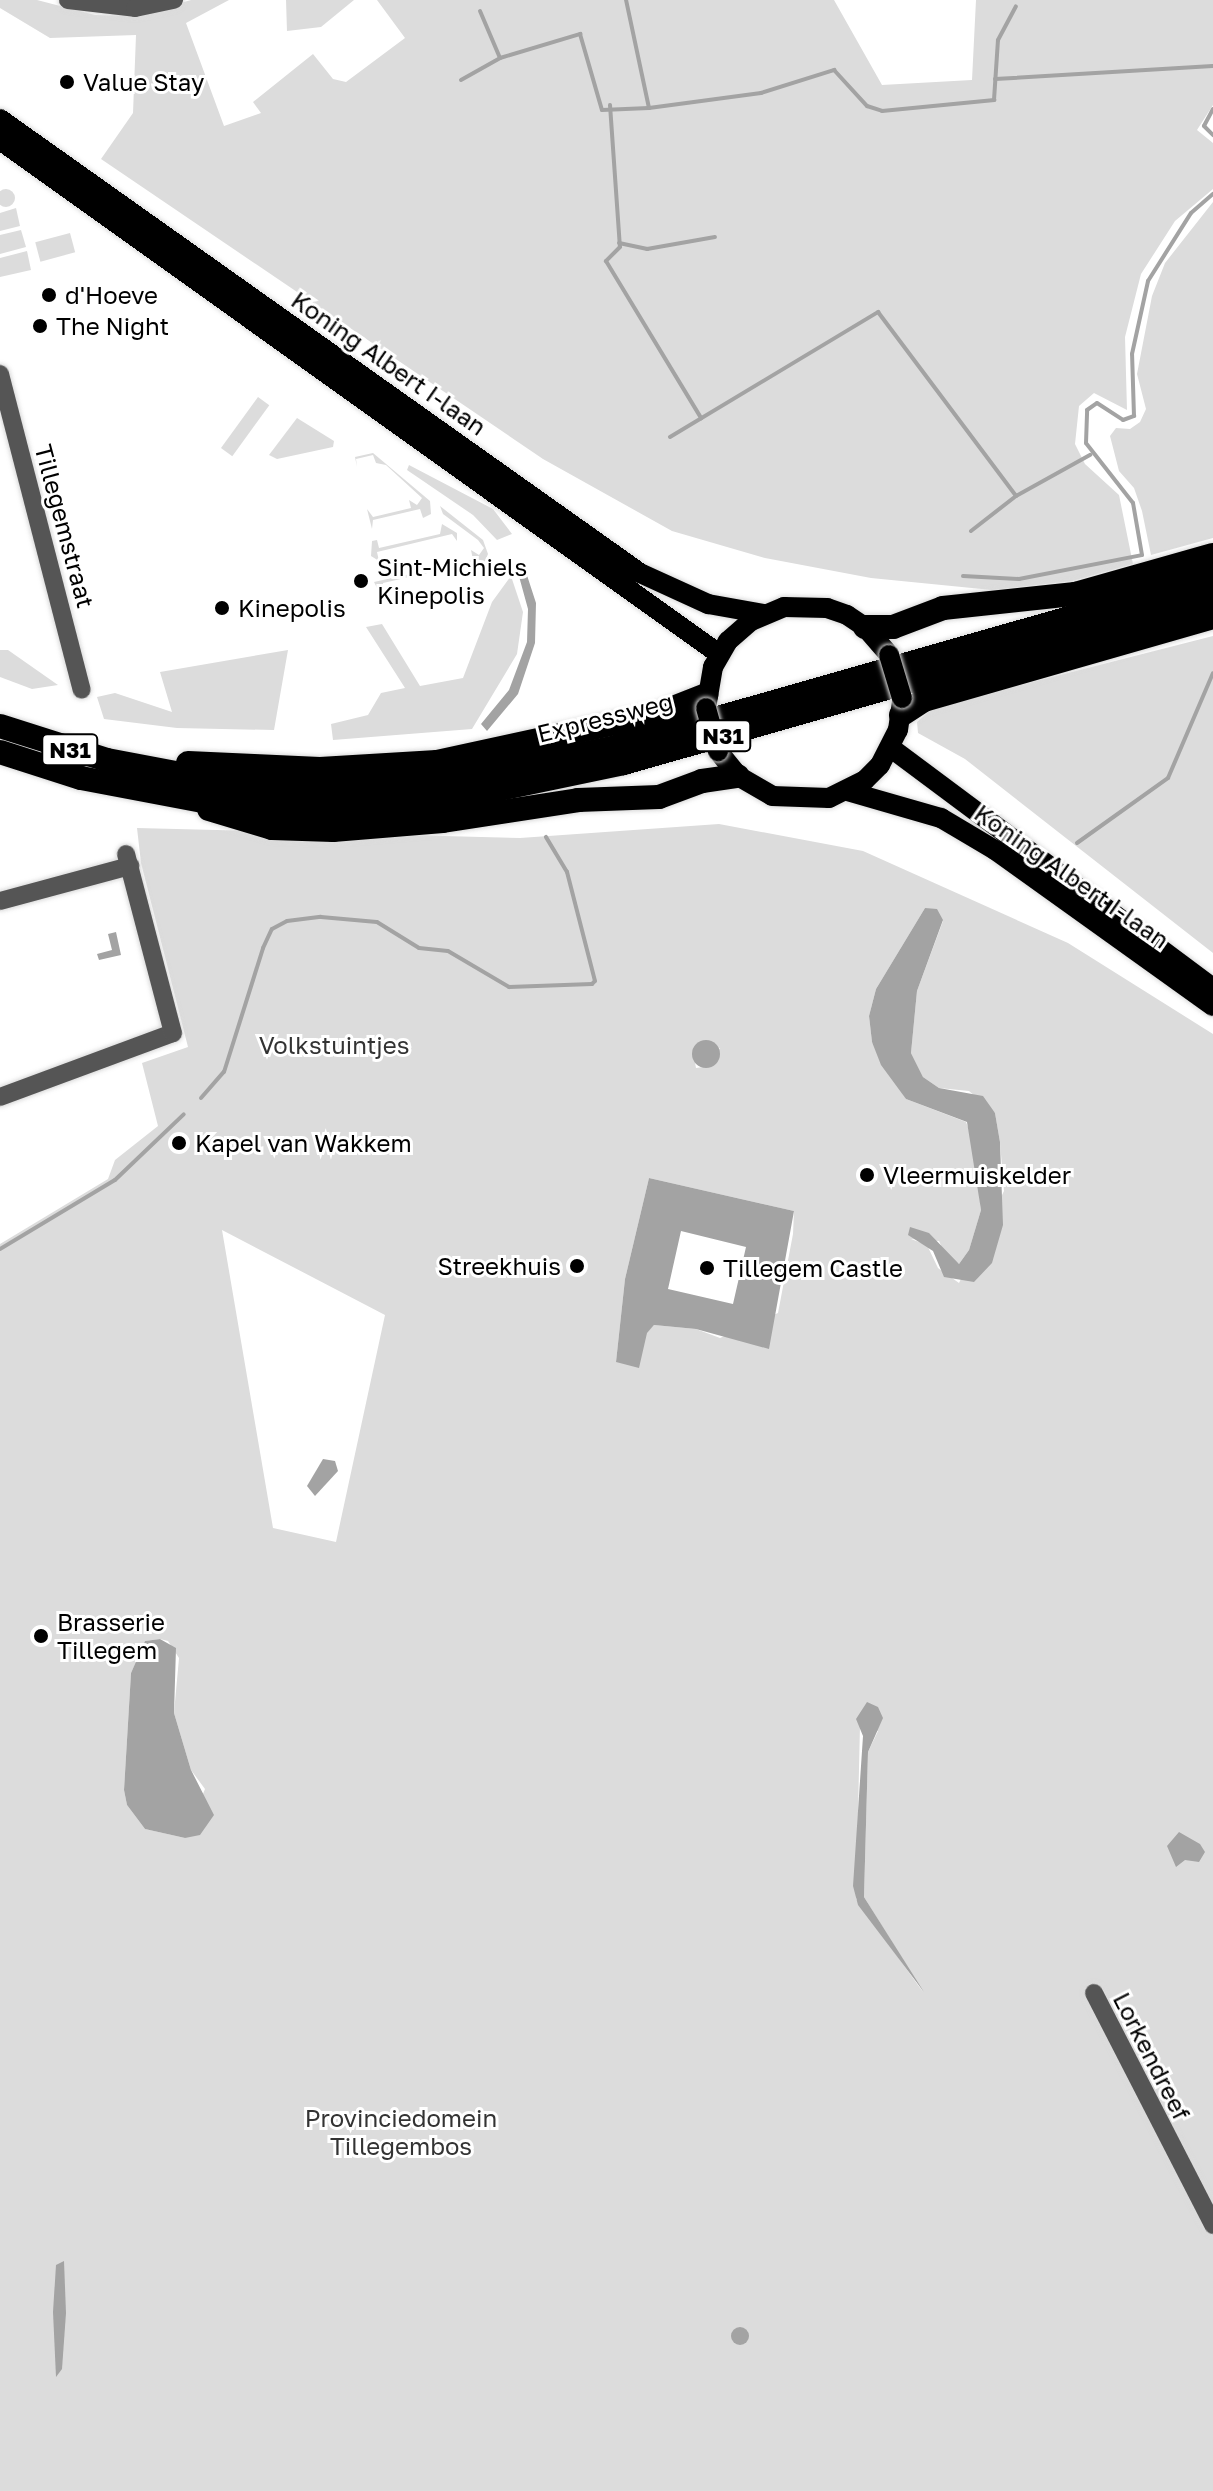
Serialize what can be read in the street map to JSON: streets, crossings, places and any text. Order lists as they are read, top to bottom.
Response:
{
  "streets": {
    "highway": ["Expressweg", "N31"],
    "main road": ["Koning Albert I-laan"],
    "street": ["Tillegemstraat", "Lorkendreef"]
  },
  "crossings": [
    ["Koning Albert I-laan", "N31"],
    ["Expressweg", "N31"]
  ],
  "parks": ["Volkstuintjes", "Provinciedomein Tillegembos"],
  "places": [
    "Value Stay",
    "d'Hoeve",
    "The Night",
    "Sint-Michiels Kinepolis",
    "Kinepolis",
    "Kapel van Wakkem",
    "Vleermuiskelder",
    "Streekhuis",
    "Tillegem Castle",
    "Brasserie Tillegem"
  ]
}
